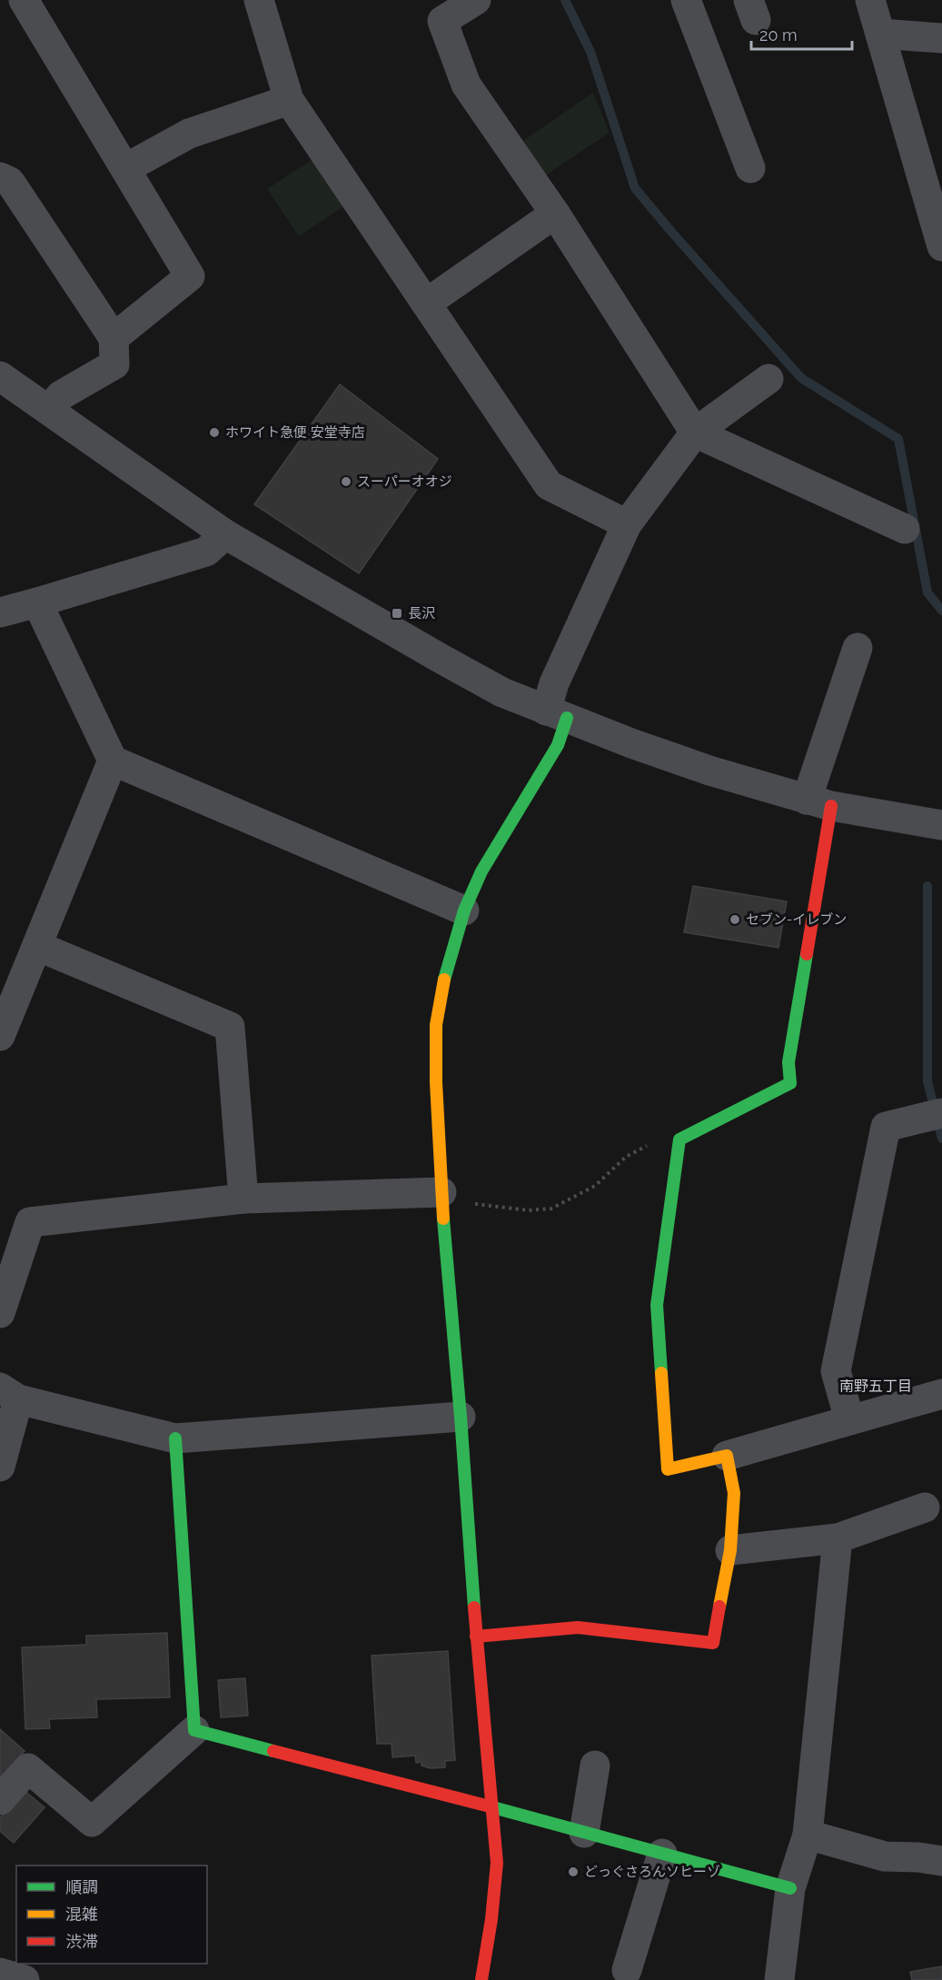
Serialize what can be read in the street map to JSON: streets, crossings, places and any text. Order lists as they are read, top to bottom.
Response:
{
  "districts": ["南野五丁目"],
  "places": {
    "other": [
      "ホワイト急便 安堂寺店",
      "スーパーオオジ",
      "セブン-イレブン",
      "どっぐさろんソヒーゾ"
    ],
    "transit": ["長沢"]
  },
  "legend": ["順調", "混雑", "渋滞"],
  "scale_bar": "20 m"
}
